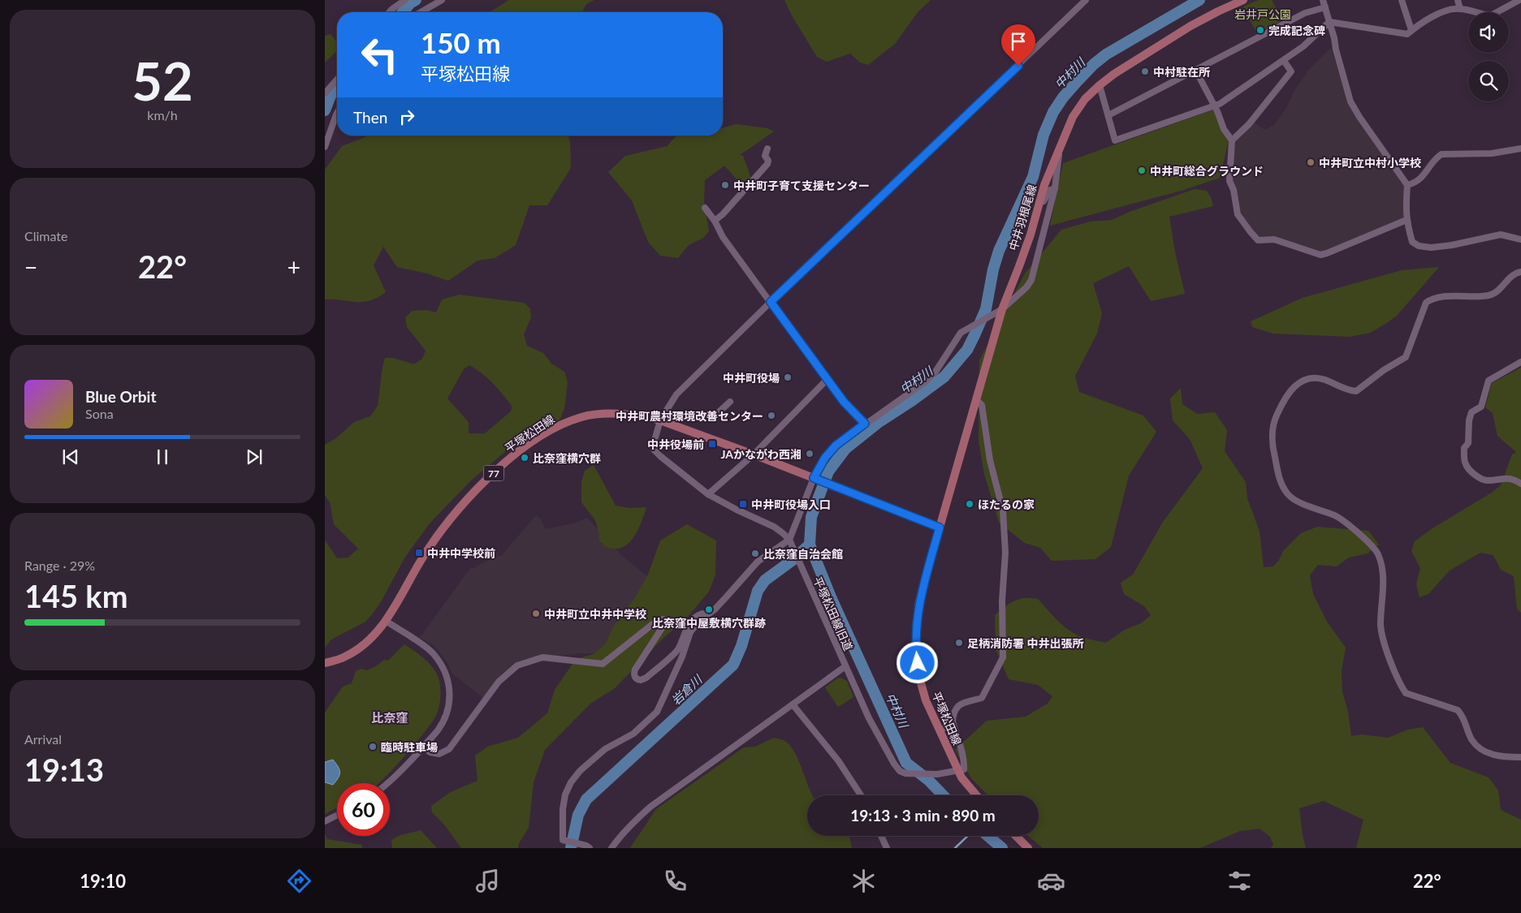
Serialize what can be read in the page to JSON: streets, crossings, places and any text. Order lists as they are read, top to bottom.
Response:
{
  "streets": {
    "main road": ["中井羽根尾線", "平塚松田線", "77"],
    "street": ["平塚松田線旧道"]
  },
  "crossings": [
    ["中井羽根尾線", "平塚松田線"],
    ["平塚松田線", "平塚松田線旧道"]
  ],
  "districts": ["比奈窪"],
  "water": ["中村川", "岩倉川"],
  "parks": ["岩井戸公園"],
  "places": {
    "other": [
      "完成記念碑",
      "中村駐在所",
      "中井町立中村小学校",
      "中井町総合グラウンド",
      "中井町子育て支援センター",
      "中井町役場",
      "中井町農村環境改善センター",
      "JAかながわ西湘",
      "比奈窪横穴群",
      "ほたるの家",
      "比奈窪自治会館",
      "比奈窪中屋敷横穴群跡",
      "中井町立中井中学校",
      "足柄消防署 中井出張所",
      "臨時駐車場"
    ],
    "transit": ["中井役場前", "中井町役場入口", "中井中学校前"]
  },
  "page": {
    "tile": [
      ["52", "km/h"],
      "Climate",
      ["Range · 29%", "145 km"],
      ["Arrival", "19:13"]
    ],
    "turn": ["150 m", "平塚松田線"],
    "then": "Then",
    "heat": ["−", "22°", "+"],
    "song": ["Blue Orbit", "Sona"],
    "limit": "60",
    "trip": "19:13 · 3 min · 890 m",
    "tabs": ["19:10", "22°"]
  }
}
